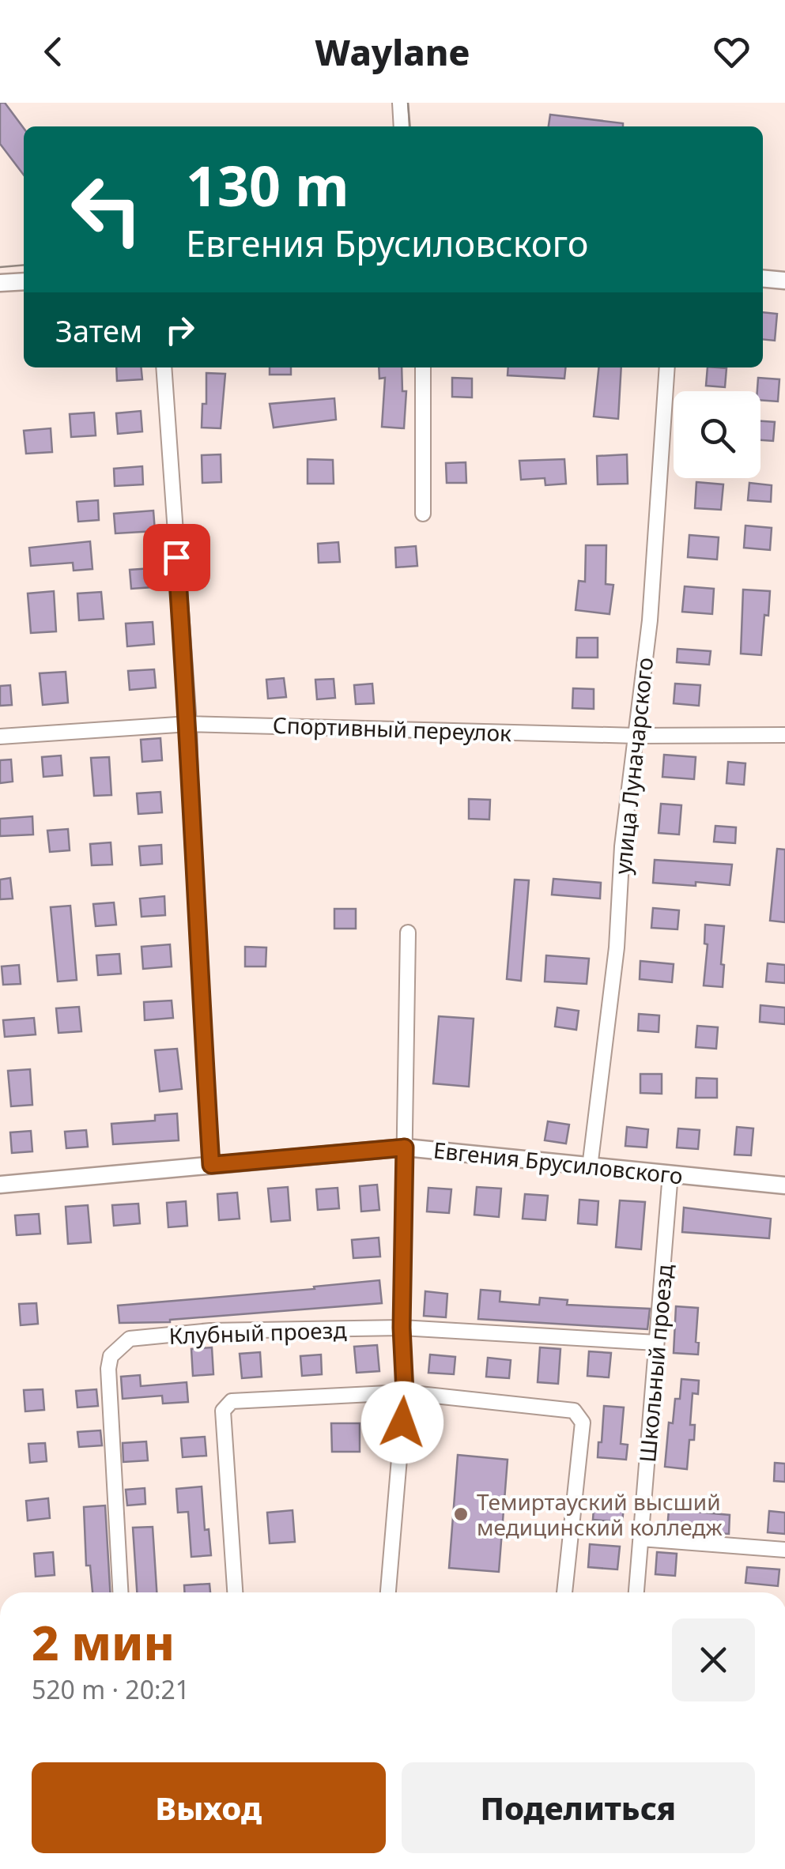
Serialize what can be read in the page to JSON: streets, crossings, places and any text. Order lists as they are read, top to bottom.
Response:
{
  "streets": {
    "street": [
      "Спортивный переулок",
      "улица Луначарского",
      "Евгения Брусиловского",
      "Клубный проезд",
      "Школьный проезд"
    ]
  },
  "crossings": [
    ["Спортивный переулок", "улица Луначарского"],
    ["улица Луначарского", "Евгения Брусиловского"],
    ["Евгения Брусиловского", "Школьный проезд"],
    ["Клубный проезд", "Школьный проезд"]
  ],
  "places": ["Темиртауский высший медицинский колледж"],
  "page": {
    "header": "Waylane",
    "turn": ["130 m", "Евгения Брусиловского"],
    "then": "Затем",
    "heading": ["2 мин", "520 m · 20:21"],
    "buttons": ["Выход", "Поделиться"]
  }
}
